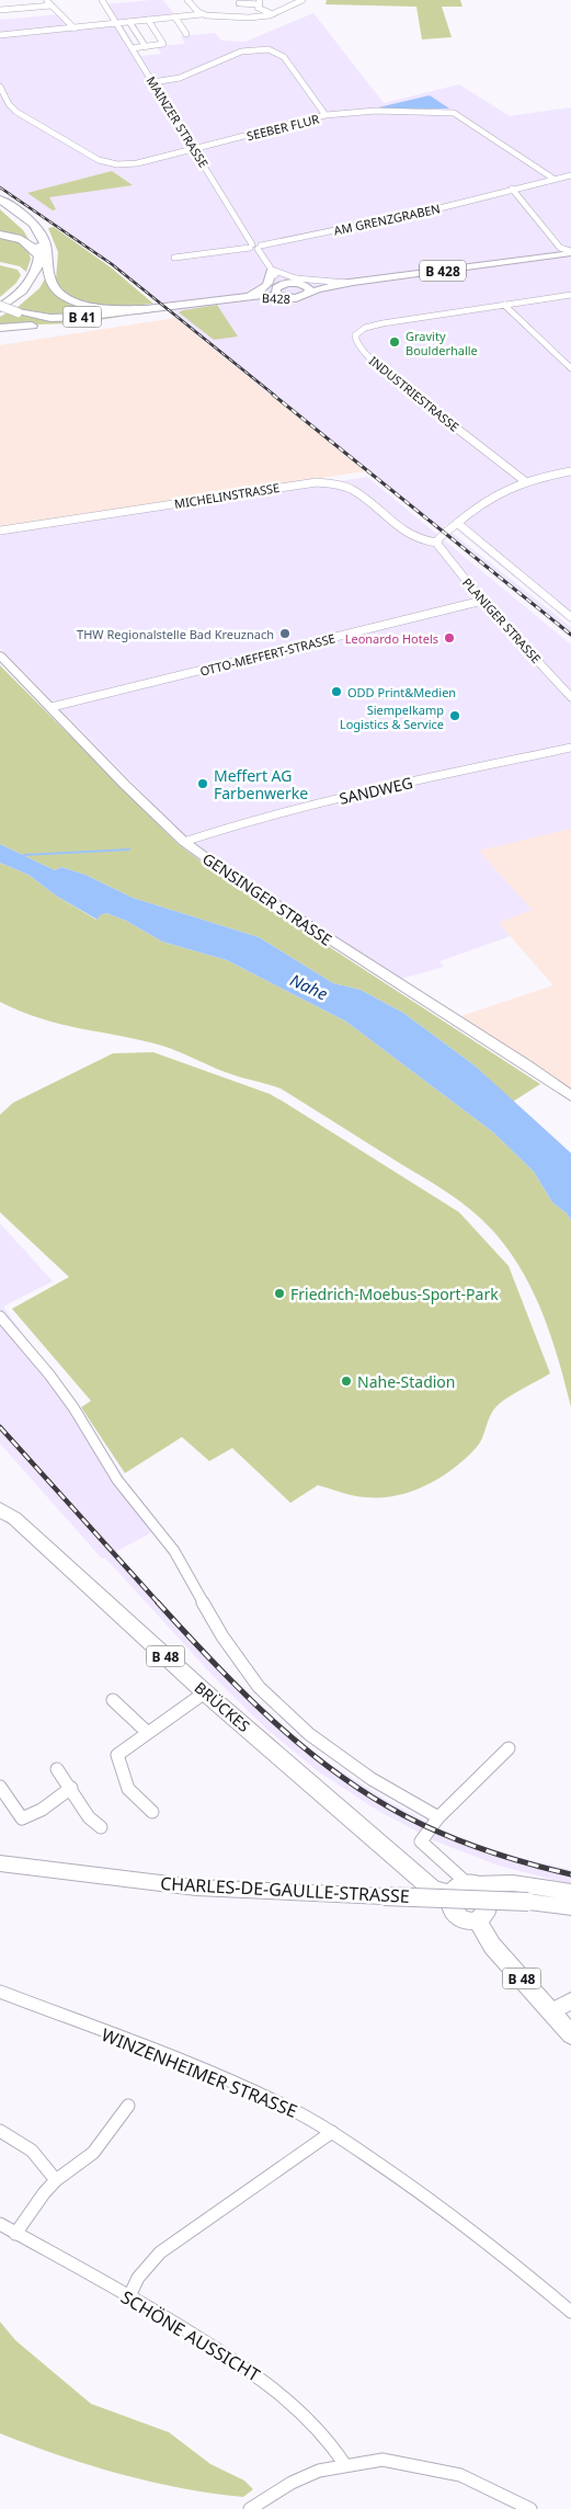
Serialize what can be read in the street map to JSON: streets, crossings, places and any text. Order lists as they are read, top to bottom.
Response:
{
  "streets": {
    "highway": ["B 41"],
    "main road": [
      "B 428",
      "B428",
      "B 48",
      "BRÜCKES"
    ],
    "street": [
      "MAINZER STRASSE",
      "SEEBER FLUR",
      "AM GRENZGRABEN",
      "INDUSTRIESTRASSE",
      "MICHELINSTRASSE",
      "PLANIGER STRASSE",
      "OTTO-MEFFERT-STRASSE",
      "SANDWEG",
      "GENSINGER STRASSE",
      "CHARLES-DE-GAULLE-STRASSE",
      "WINZENHEIMER STRASSE",
      "SCHÖNE AUSSICHT"
    ]
  },
  "crossings": [
    ["MAINZER STRASSE", "SEEBER FLUR"],
    ["MAINZER STRASSE", "AM GRENZGRABEN"],
    ["MAINZER STRASSE", "B 428"],
    ["B 428", "B428"],
    ["MICHELINSTRASSE", "PLANIGER STRASSE"],
    ["PLANIGER STRASSE", "OTTO-MEFFERT-STRASSE"],
    ["OTTO-MEFFERT-STRASSE", "GENSINGER STRASSE"],
    ["SANDWEG", "GENSINGER STRASSE"],
    ["B 48", "BRÜCKES"]
  ],
  "water": ["Nahe"],
  "places": [
    "Gravity Boulderhalle",
    "THW Regionalstelle Bad Kreuznach",
    "Leonardo Hotels",
    "ODD Print&Medien",
    "Siempelkamp Logistics & Service",
    "Meffert AG Farbenwerke",
    "Friedrich-Moebus-Sport-Park",
    "Nahe-Stadion"
  ]
}
